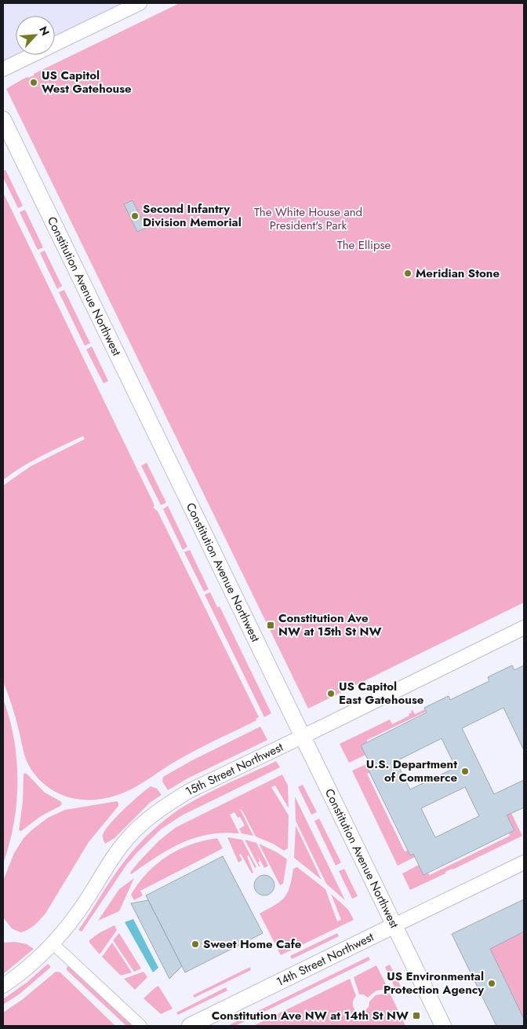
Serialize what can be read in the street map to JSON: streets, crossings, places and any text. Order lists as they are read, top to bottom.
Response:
{
  "streets": {
    "highway": ["Constitution Avenue Northwest", "14th Street Northwest"],
    "main road": ["15th Street Northwest"]
  },
  "crossings": [
    ["Constitution Avenue Northwest", "15th Street Northwest"],
    ["Constitution Avenue Northwest", "14th Street Northwest"]
  ],
  "parks": ["The White House and President's Park", "The Ellipse"],
  "places": {
    "other": [
      "US Capitol West Gatehouse",
      "Second Infantry Division Memorial",
      "Meridian Stone",
      "US Capitol East Gatehouse",
      "U.S. Department of Commerce",
      "Sweet Home Cafe",
      "US Environmental Protection Agency"
    ],
    "transit": ["Constitution Ave NW at 15th St NW", "Constitution Ave NW at 14th St NW"]
  },
  "north": "top right"
}
